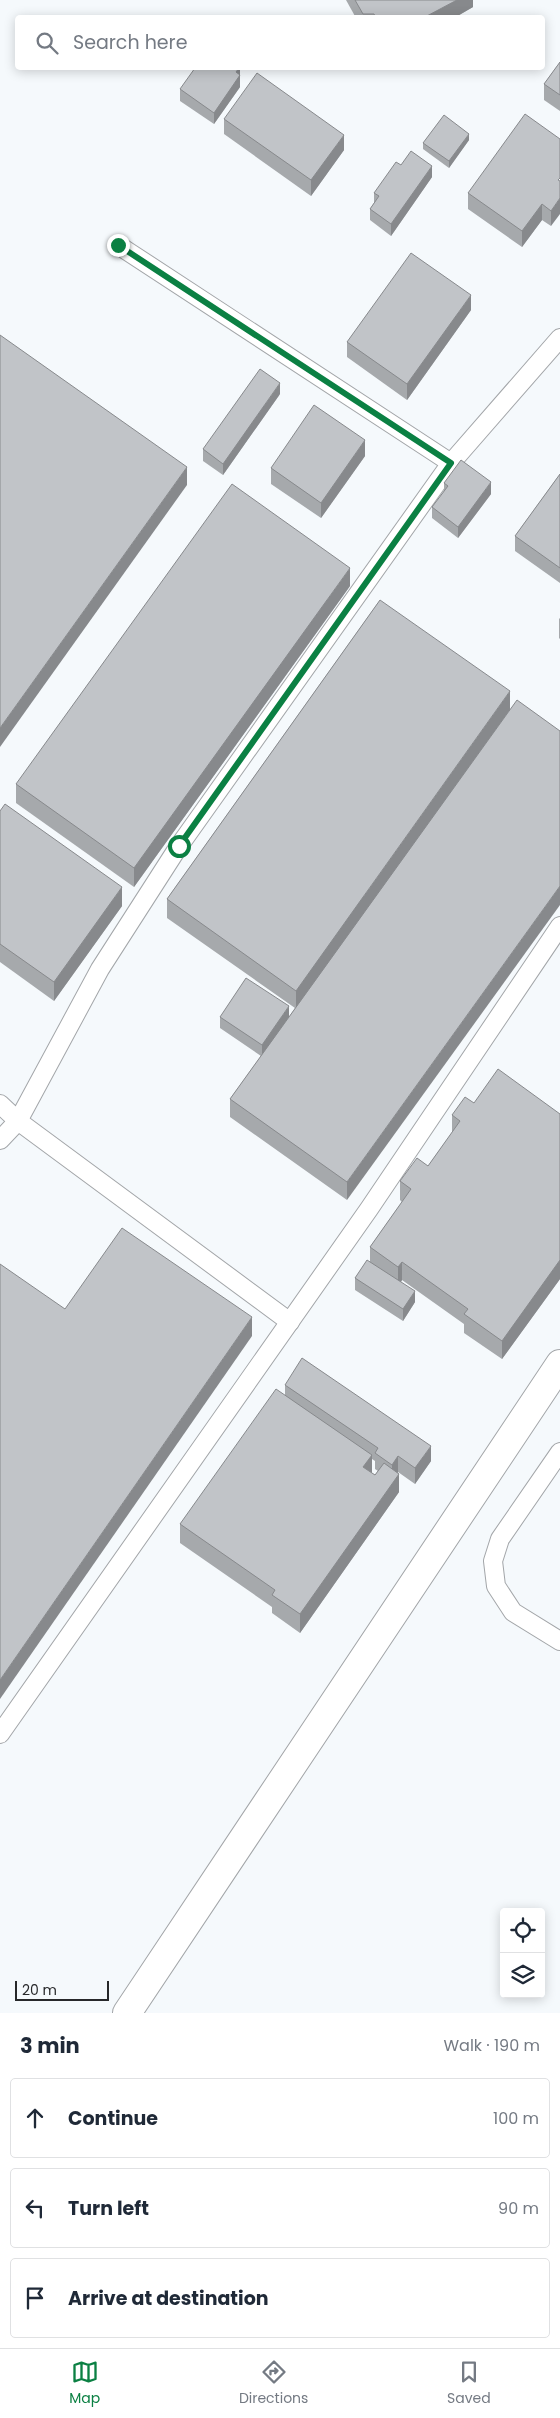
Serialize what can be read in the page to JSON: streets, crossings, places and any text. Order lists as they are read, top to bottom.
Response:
{
  "scale_bar": "20 m",
  "page": {
    "search": "Search here",
    "scale": "20 m",
    "heading": ["3 min", "Walk · 190 m"],
    "list": [
      ["Continue", "100 m"],
      ["Turn left", "90 m"],
      "Arrive at destination"
    ],
    "nav": ["Map", "Directions", "Saved"]
  }
}
